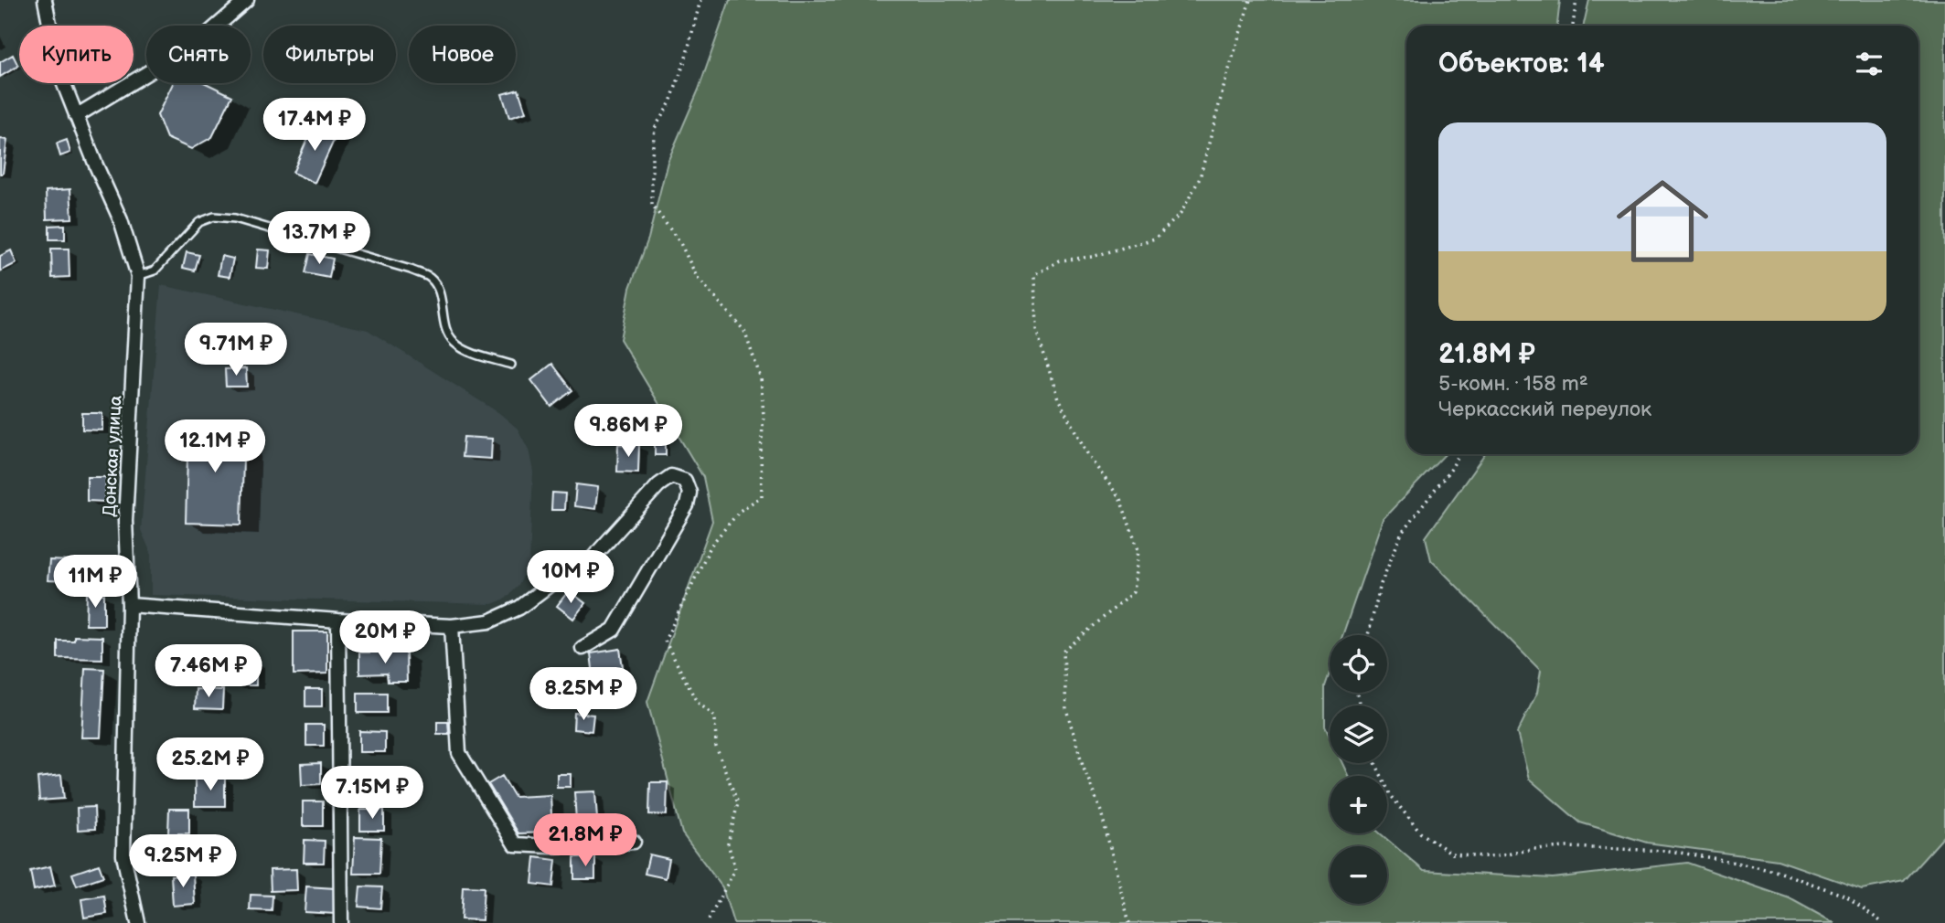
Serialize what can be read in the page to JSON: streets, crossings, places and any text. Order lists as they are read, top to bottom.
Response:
{
  "streets": {
    "street": ["Донская улица"]
  },
  "page": {
    "chip": [
      "Купить",
      "Снять",
      "Фильтры",
      "Новое"
    ],
    "heading": "Объектов: 14",
    "price": [
      "17.4M ₽",
      "13.7M ₽",
      "9.71M ₽",
      "9.86M ₽",
      "12.1M ₽",
      "10M ₽",
      "11M ₽",
      "20M ₽",
      "7.46M ₽",
      "8.25M ₽",
      "25.2M ₽",
      "7.15M ₽",
      "21.8M ₽",
      "9.25M ₽"
    ],
    "list": [
      {
        "name": "21.8M ₽",
        "note": "5-комн. · 158 m² · Черкасский переулок"
      }
    ],
    "map_buttons": ["+", "−"]
  }
}
